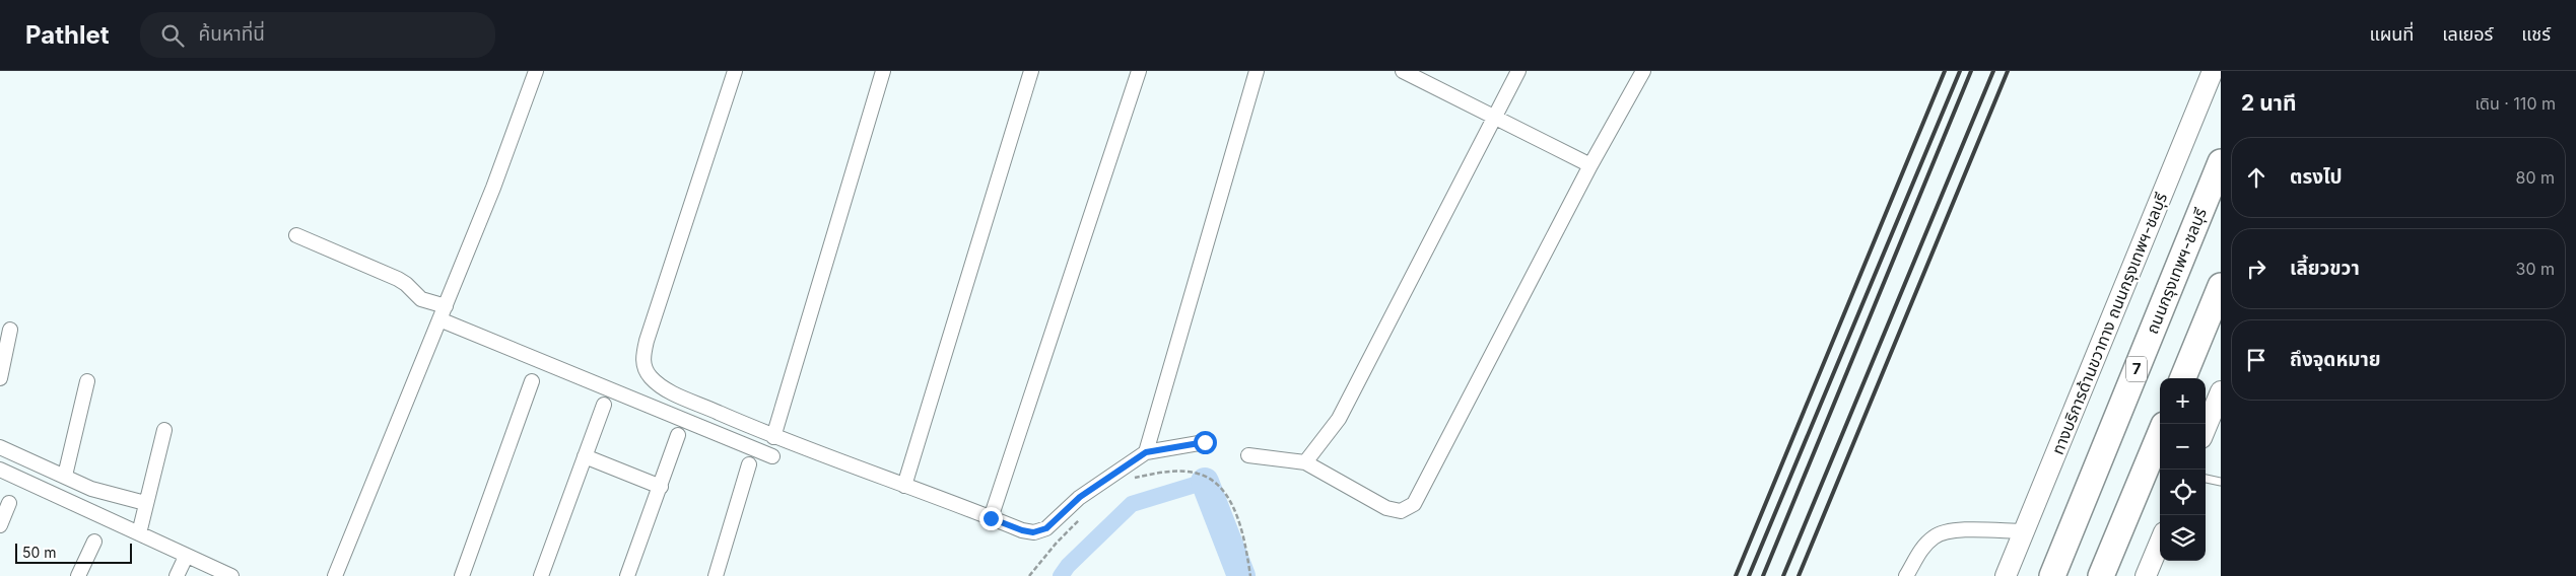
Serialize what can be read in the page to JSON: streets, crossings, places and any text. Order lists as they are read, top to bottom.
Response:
{
  "streets": {
    "highway": ["ถนนกรุงเทพฯ-ชลบุรี", "7"],
    "main road": ["ทางบริการด้านขวาทาง ถนนกรุงเทพฯ-ชลบุรี"]
  },
  "scale_bar": "50 m",
  "page": {
    "header": "Pathlet",
    "search": "ค้นหาที่นี่",
    "nav": ["แผนที่", "เลเยอร์", "แชร์"],
    "heading": ["2 นาที", "เดิน · 110 m"],
    "list": [
      ["ตรงไป", "80 m"],
      ["เลี้ยวขวา", "30 m"],
      "ถึงจุดหมาย"
    ],
    "map_buttons": ["+", "−"],
    "scale": "50 m"
  }
}
